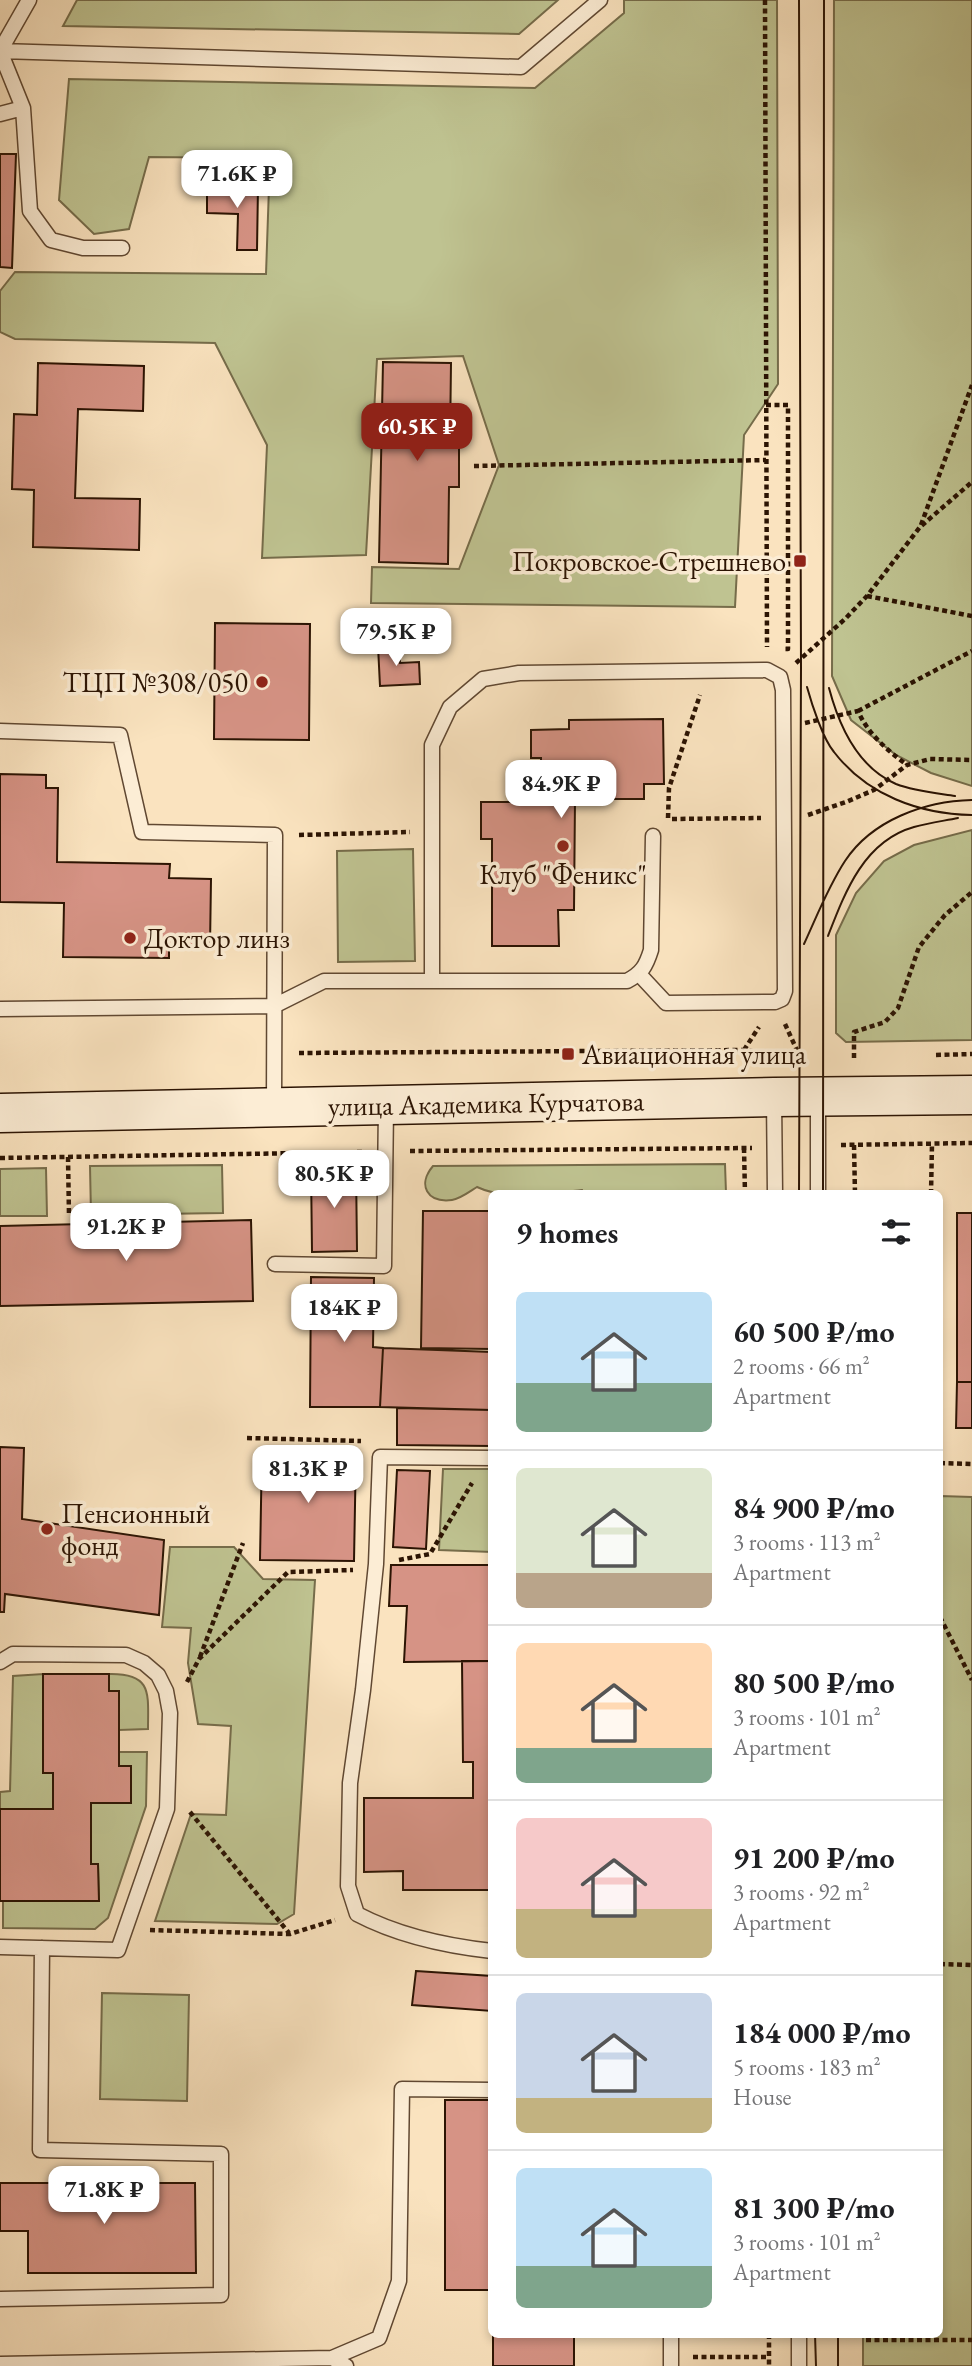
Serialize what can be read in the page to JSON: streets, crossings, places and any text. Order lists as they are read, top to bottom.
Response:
{
  "streets": {
    "main road": ["улица Академика Курчатова"]
  },
  "places": {
    "transit": ["Покровское-Стрешнево", "Авиационная улица"],
    "other": [
      "ТЦП №308/050",
      "Клуб \"Феникс\"",
      "Доктор линз",
      "Пенсионный фонд"
    ]
  },
  "page": {
    "price": [
      "71.6K ₽",
      "60.5K ₽",
      "79.5K ₽",
      "84.9K ₽",
      "80.5K ₽",
      "91.2K ₽",
      "184K ₽",
      "81.3K ₽",
      "71.8K ₽"
    ],
    "heading": "9 homes",
    "list": [
      {
        "name": "60 500 ₽/mo",
        "note": "2 rooms · 66 m² · Apartment"
      },
      {
        "name": "84 900 ₽/mo",
        "note": "3 rooms · 113 m² · Apartment"
      },
      {
        "name": "80 500 ₽/mo",
        "note": "3 rooms · 101 m² · Apartment"
      },
      {
        "name": "91 200 ₽/mo",
        "note": "3 rooms · 92 m² · Apartment"
      },
      {
        "name": "184 000 ₽/mo",
        "note": "5 rooms · 183 m² · House"
      },
      {
        "name": "81 300 ₽/mo",
        "note": "3 rooms · 101 m² · Apartment"
      }
    ]
  }
}
